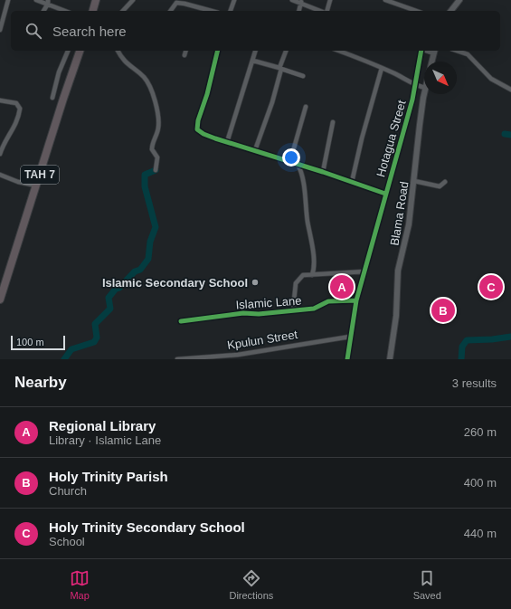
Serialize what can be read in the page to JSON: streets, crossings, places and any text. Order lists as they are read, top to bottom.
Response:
{
  "streets": {
    "highway": ["TAH 7"],
    "street": [
      "Hotagua Street",
      "Blama Road",
      "Islamic Lane",
      "Kpulun Street"
    ]
  },
  "crossings": [
    ["Hotagua Street", "Islamic Lane"],
    ["Hotagua Street", "Kpulun Street"]
  ],
  "places": ["Islamic Secondary School"],
  "scale_bar": "100 m",
  "north": "bottom right",
  "page": {
    "search": "Search here",
    "pins": ["A", "C", "B"],
    "scale": "100 m",
    "heading": ["Nearby", "3 results"],
    "list": [
      {
        "mark": "A",
        "name": "Regional Library",
        "note": "Library · Islamic Lane",
        "value": "260 m"
      },
      {
        "mark": "B",
        "name": "Holy Trinity Parish",
        "note": "Church",
        "value": "400 m"
      },
      {
        "mark": "C",
        "name": "Holy Trinity Secondary School",
        "note": "School",
        "value": "440 m"
      }
    ],
    "nav": ["Map", "Directions", "Saved"]
  }
}
